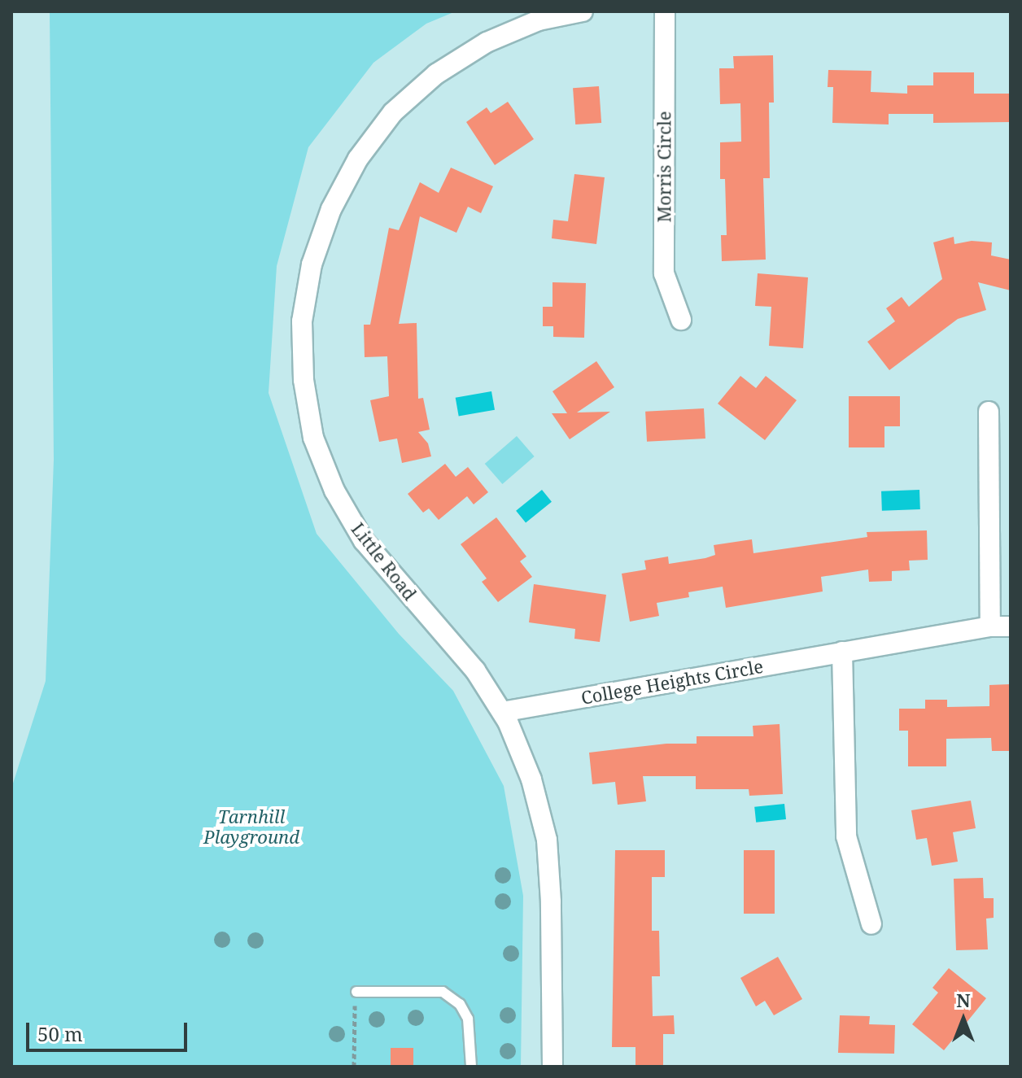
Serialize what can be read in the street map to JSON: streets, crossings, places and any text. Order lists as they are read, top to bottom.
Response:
{
  "streets": {
    "street": ["Morris Circle", "Little Road", "College Heights Circle"]
  },
  "crossings": [
    ["Little Road", "College Heights Circle"]
  ],
  "parks": ["Tarnhill Playground"],
  "scale_bar": "50 m",
  "north": "top"
}
